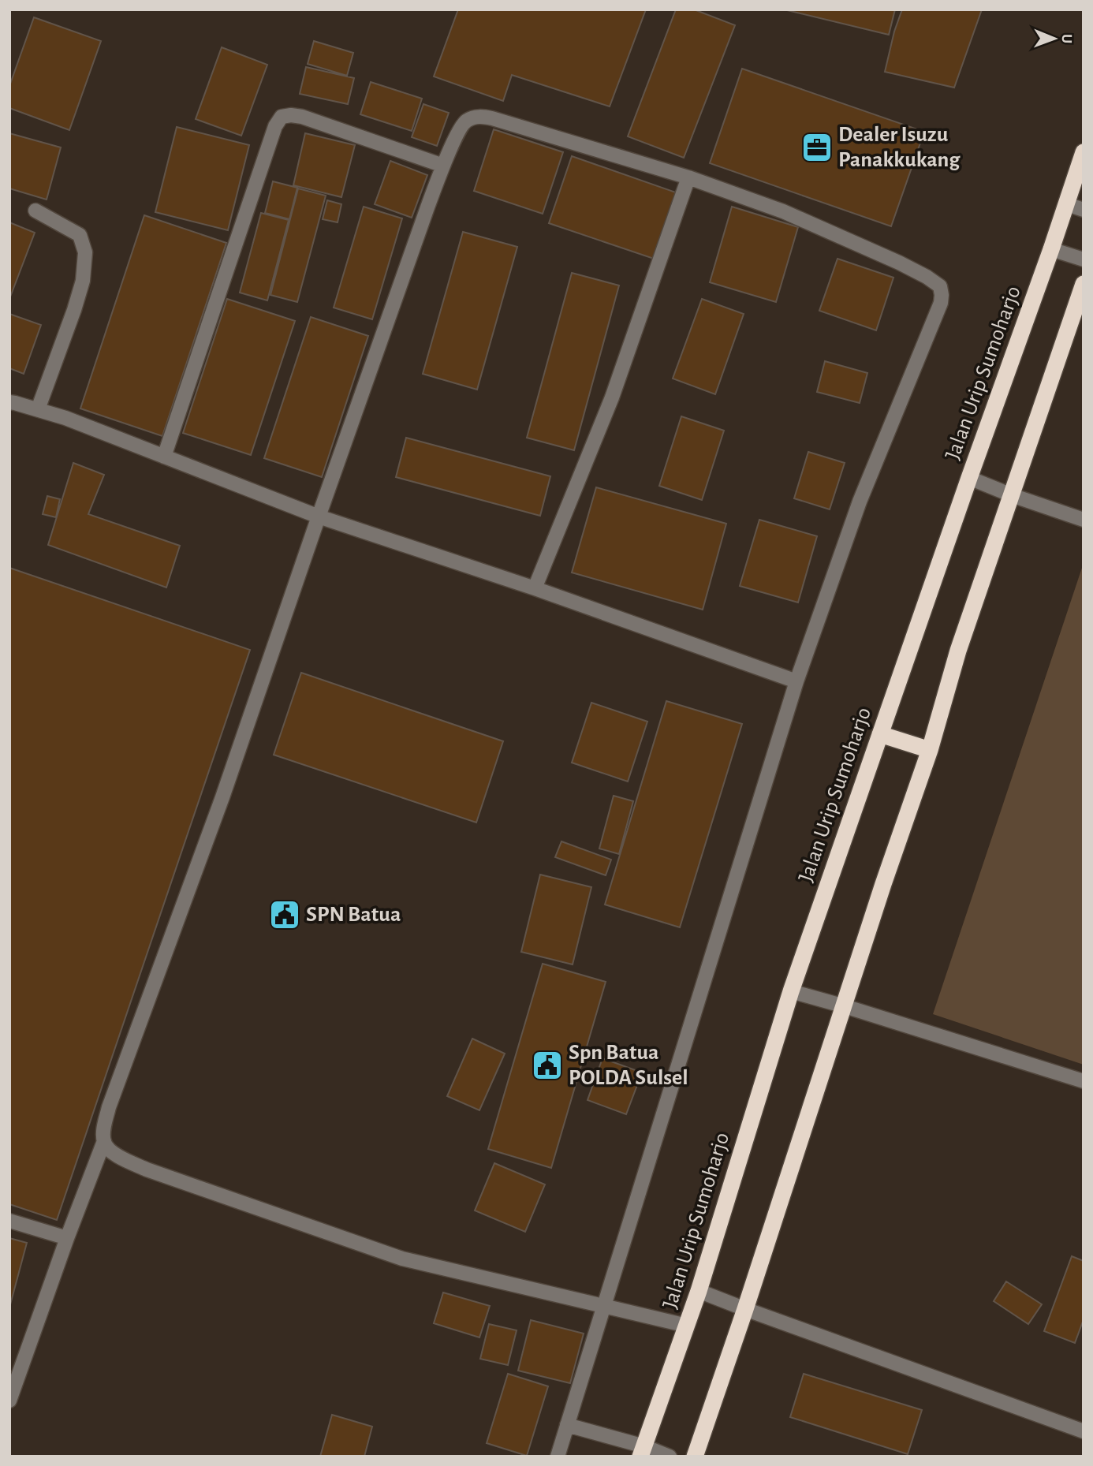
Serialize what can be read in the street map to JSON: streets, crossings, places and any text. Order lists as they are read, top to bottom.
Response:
{
  "streets": {
    "highway": ["Jalan Urip Sumoharjo"]
  },
  "places": {
    "office": ["Dealer Isuzu Panakkukang"],
    "public building": ["SPN Batua", "Spn Batua POLDA Sulsel"]
  },
  "north": "right"
}
